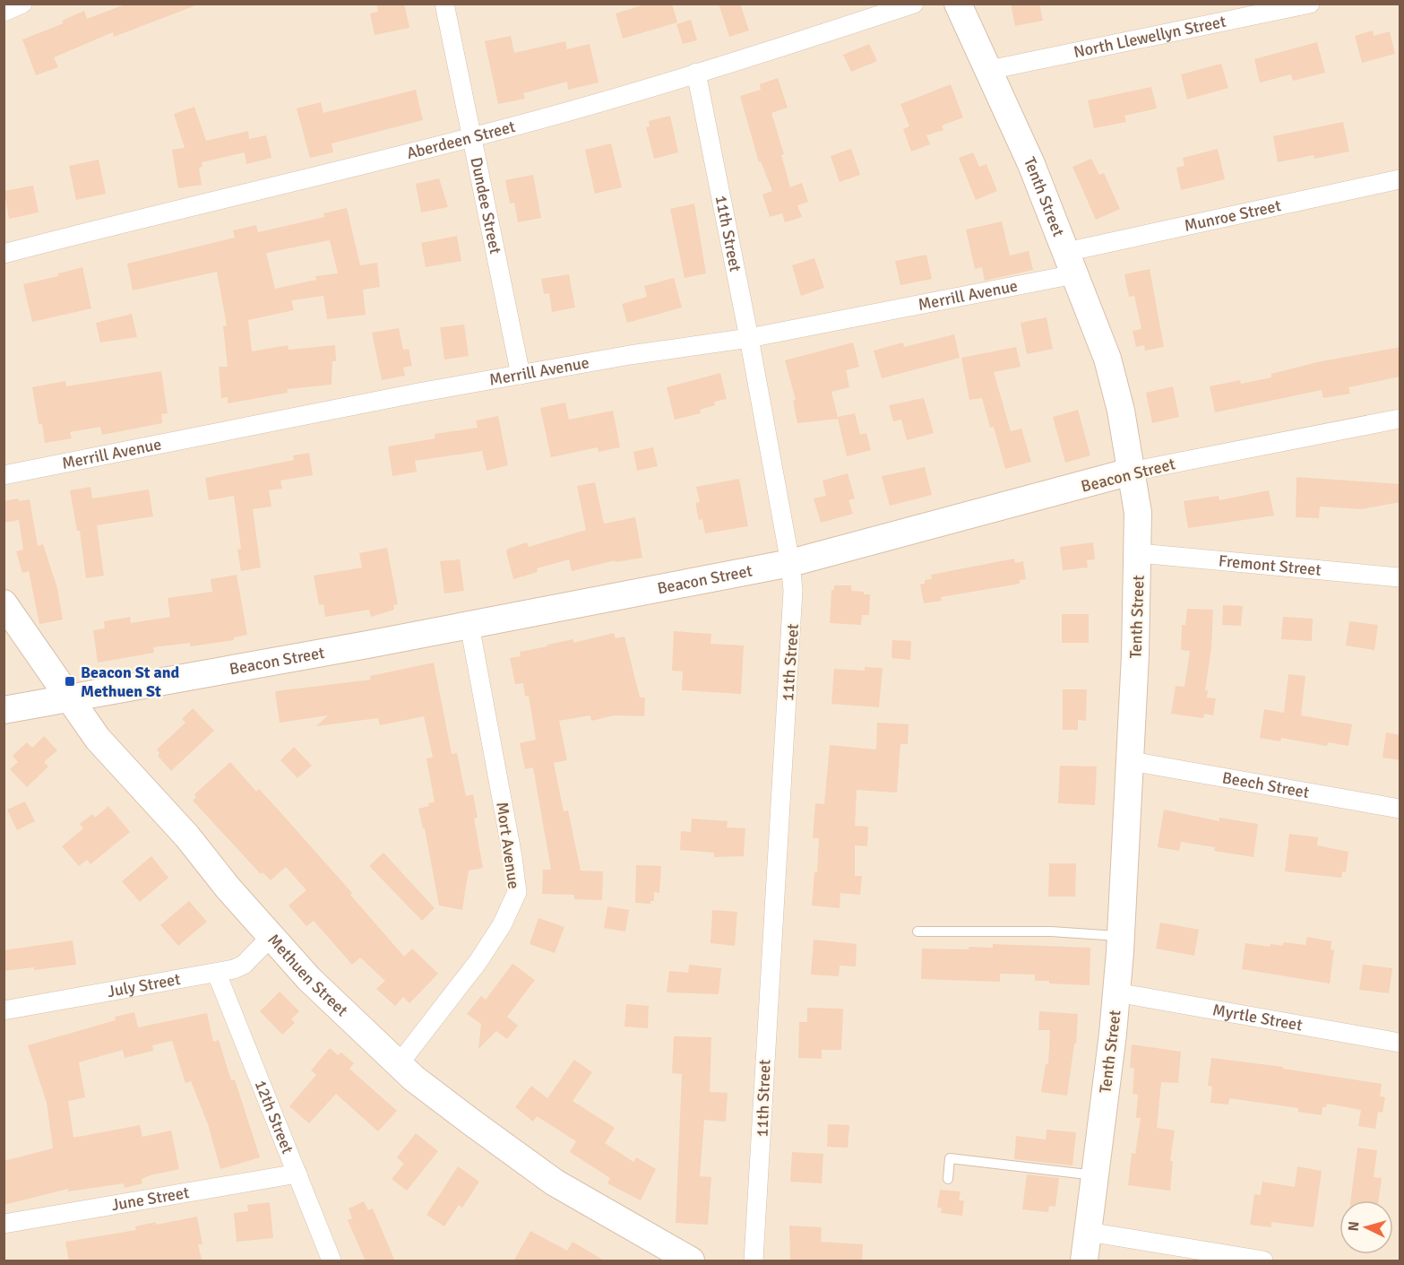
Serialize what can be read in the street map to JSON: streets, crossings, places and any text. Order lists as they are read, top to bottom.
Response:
{
  "streets": {
    "street": [
      "North Llewellyn Street",
      "Aberdeen Street",
      "Tenth Street",
      "Dundee Street",
      "Munroe Street",
      "11th Street",
      "Merrill Avenue",
      "Beacon Street",
      "Fremont Street",
      "Beech Street",
      "Mort Avenue",
      "Methuen Street",
      "July Street",
      "Myrtle Street",
      "12th Street",
      "June Street"
    ]
  },
  "crossings": [
    ["North Llewellyn Street", "Tenth Street"],
    ["Aberdeen Street", "Dundee Street"],
    ["Aberdeen Street", "11th Street"],
    ["Tenth Street", "Munroe Street"],
    ["Tenth Street", "Merrill Avenue"],
    ["Tenth Street", "Beacon Street"],
    ["Tenth Street", "Fremont Street"],
    ["Tenth Street", "Beech Street"],
    ["Tenth Street", "Myrtle Street"],
    ["Dundee Street", "Merrill Avenue"],
    ["Munroe Street", "Merrill Avenue"],
    ["11th Street", "Merrill Avenue"],
    ["11th Street", "Beacon Street"],
    ["Beacon Street", "Mort Avenue"],
    ["Beacon Street", "Methuen Street"],
    ["Mort Avenue", "Methuen Street"],
    ["Methuen Street", "July Street"],
    ["July Street", "12th Street"],
    ["12th Street", "June Street"]
  ],
  "places": {
    "transit": ["Beacon St and Methuen St"]
  },
  "north": "left"
}
